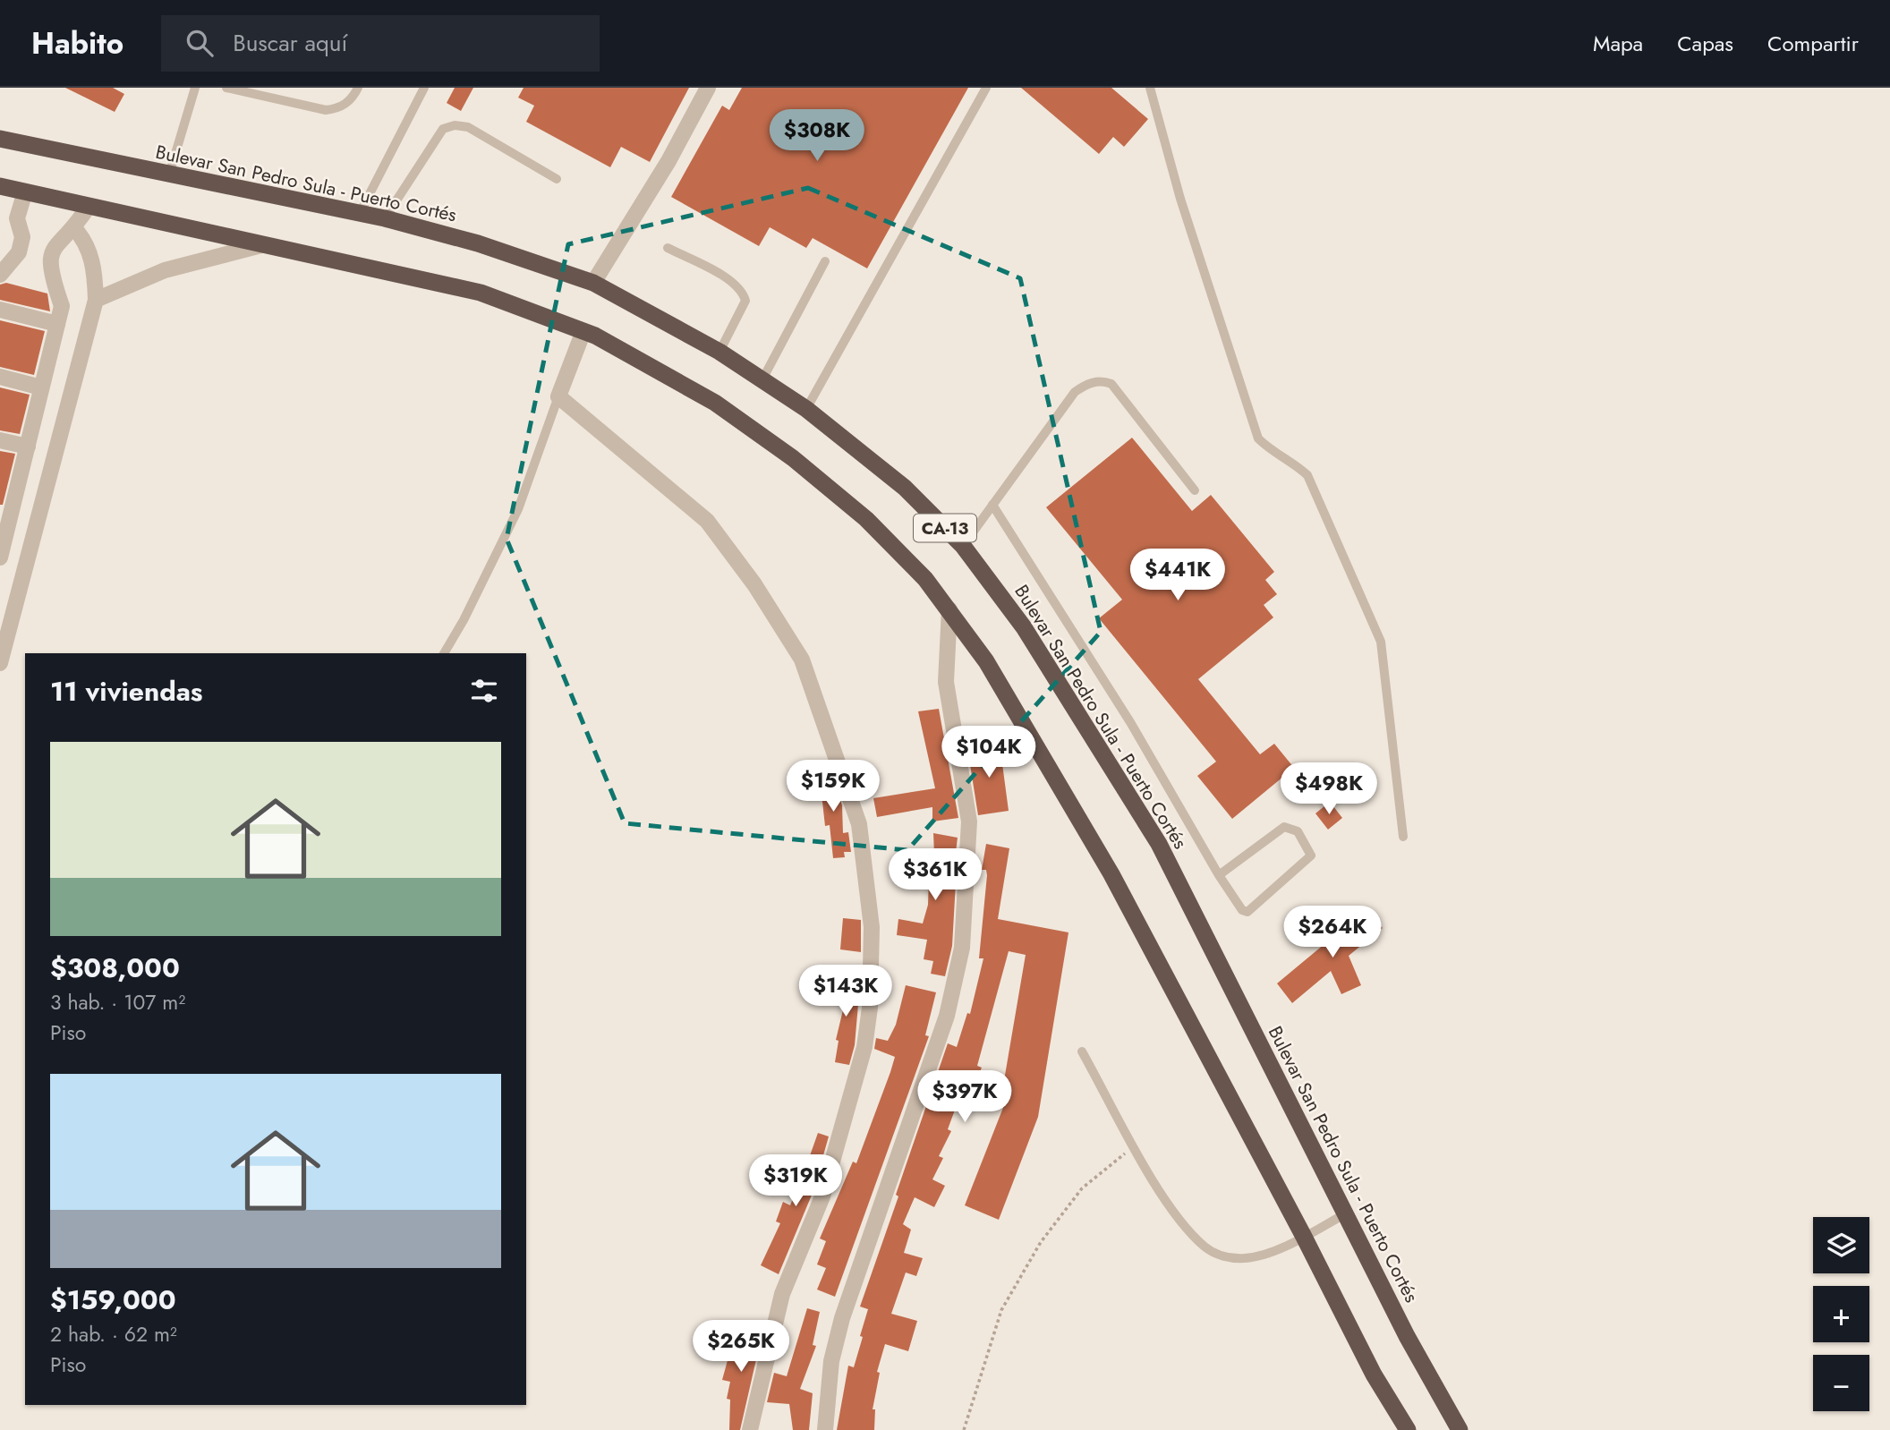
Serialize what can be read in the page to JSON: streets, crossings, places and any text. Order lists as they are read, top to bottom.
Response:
{
  "streets": {
    "highway": ["Bulevar San Pedro Sula - Puerto Cortés", "CA-13"]
  },
  "page": {
    "header": "Habito",
    "search": "Buscar aquí",
    "nav": ["Mapa", "Capas", "Compartir"],
    "price": [
      "$308K",
      "$441K",
      "$104K",
      "$159K",
      "$498K",
      "$361K",
      "$264K",
      "$143K",
      "$397K",
      "$319K",
      "$265K"
    ],
    "heading": "11 viviendas",
    "list": [
      {
        "name": "$308,000",
        "note": "3 hab. · 107 m² · Piso"
      },
      {
        "name": "$159,000",
        "note": "2 hab. · 62 m² · Piso"
      }
    ],
    "map_buttons": ["+", "−"]
  }
}
